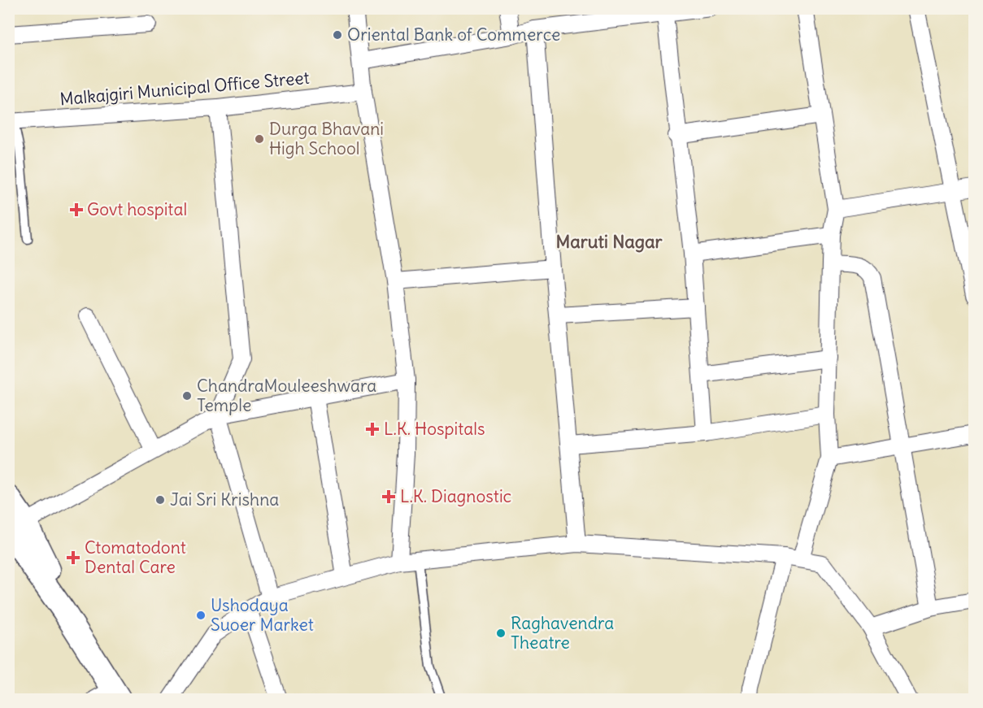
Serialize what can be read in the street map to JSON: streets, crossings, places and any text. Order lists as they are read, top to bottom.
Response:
{
  "streets": {
    "street": ["Malkajgiri Municipal Office Street"]
  },
  "districts": ["Maruti Nagar"],
  "places": {
    "other": [
      "Oriental Bank of Commerce",
      "Durga Bhavani High School",
      "ChandraMouleeshwara Temple",
      "Jai Sri Krishna",
      "Ushodaya Suoer Market",
      "Raghavendra Theatre"
    ],
    "health": [
      "Govt hospital",
      "L.K. Hospitals",
      "L.K. Diagnostic",
      "Ctomatodont Dental Care"
    ]
  }
}
